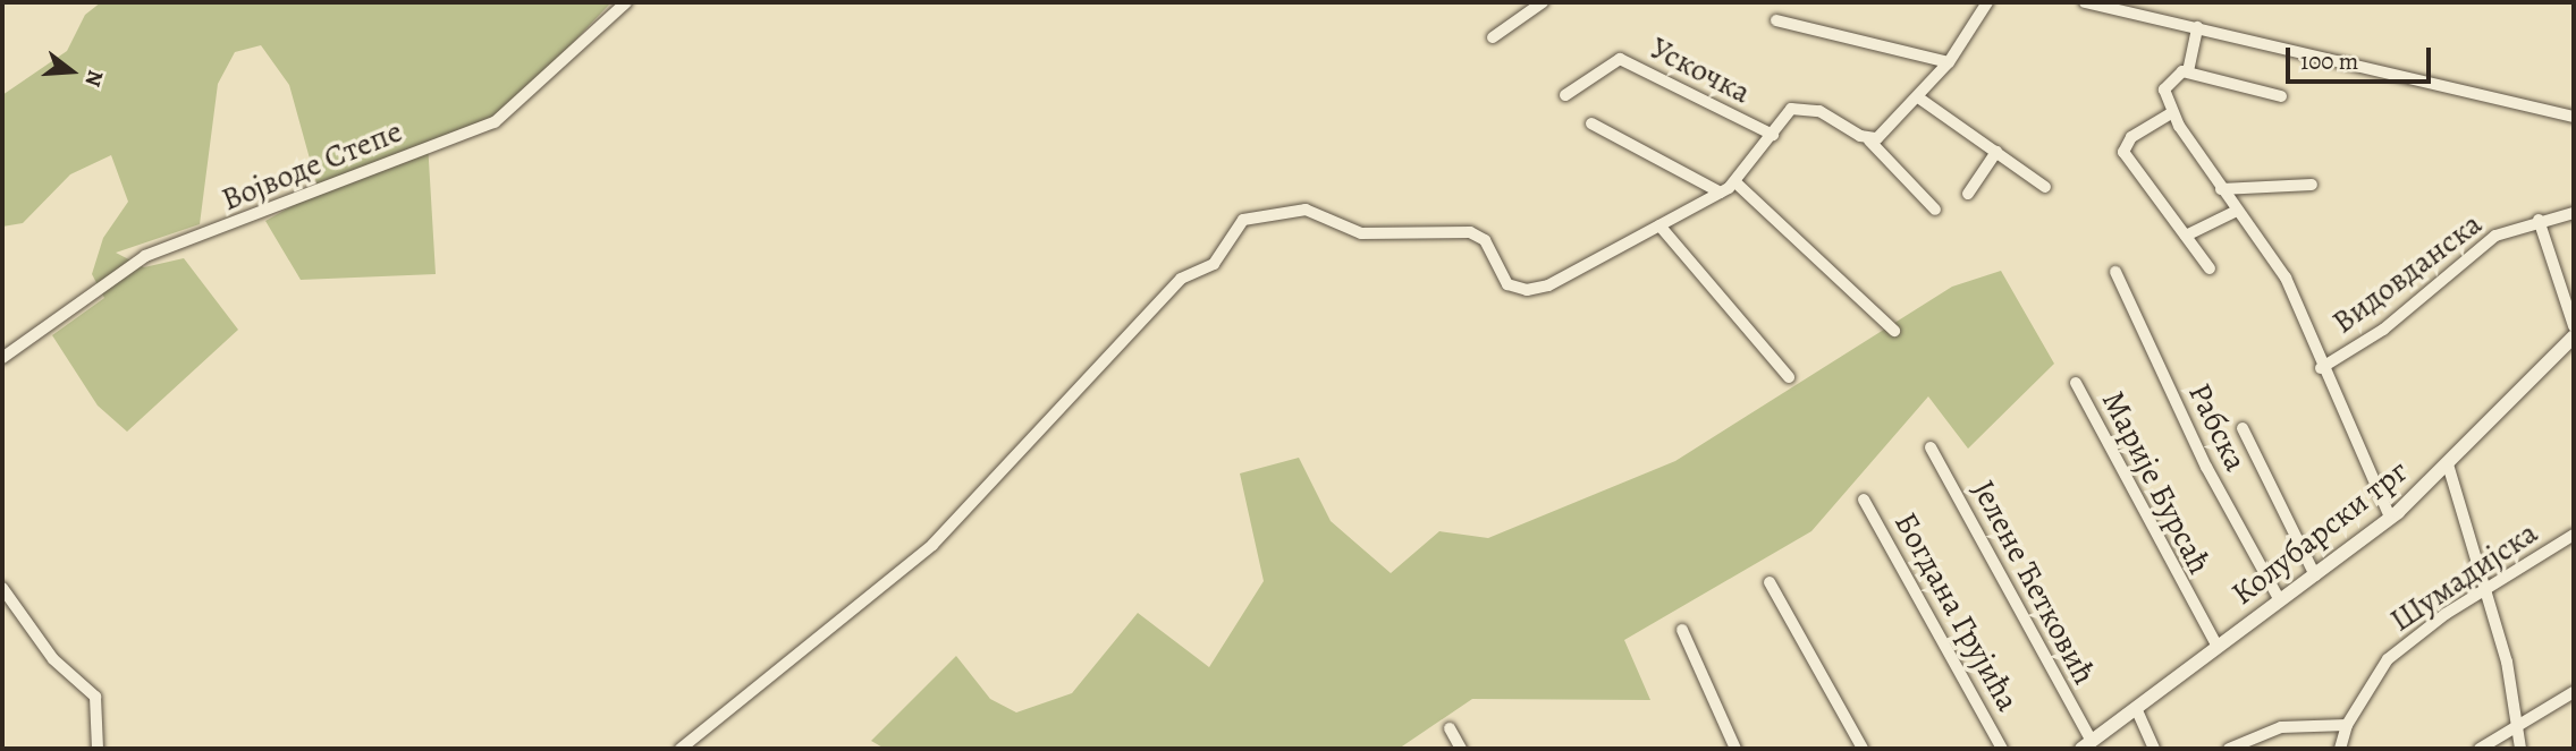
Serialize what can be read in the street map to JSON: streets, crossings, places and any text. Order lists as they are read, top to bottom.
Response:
{
  "streets": {
    "street": [
      "Ускочка",
      "Војводе Степе",
      "Видовданска",
      "Рабска",
      "Марије Бурсаћ",
      "Колубарски трг",
      "Шумадијска",
      "Јелене Ћетковић",
      "Богдана Грујића"
    ]
  },
  "crossings": [
    ["Рабска", "Колубарски трг"],
    ["Марије Бурсаћ", "Колубарски трг"],
    ["Колубарски трг", "Јелене Ћетковић"]
  ],
  "scale_bar": "100 m",
  "north": "right"
}
